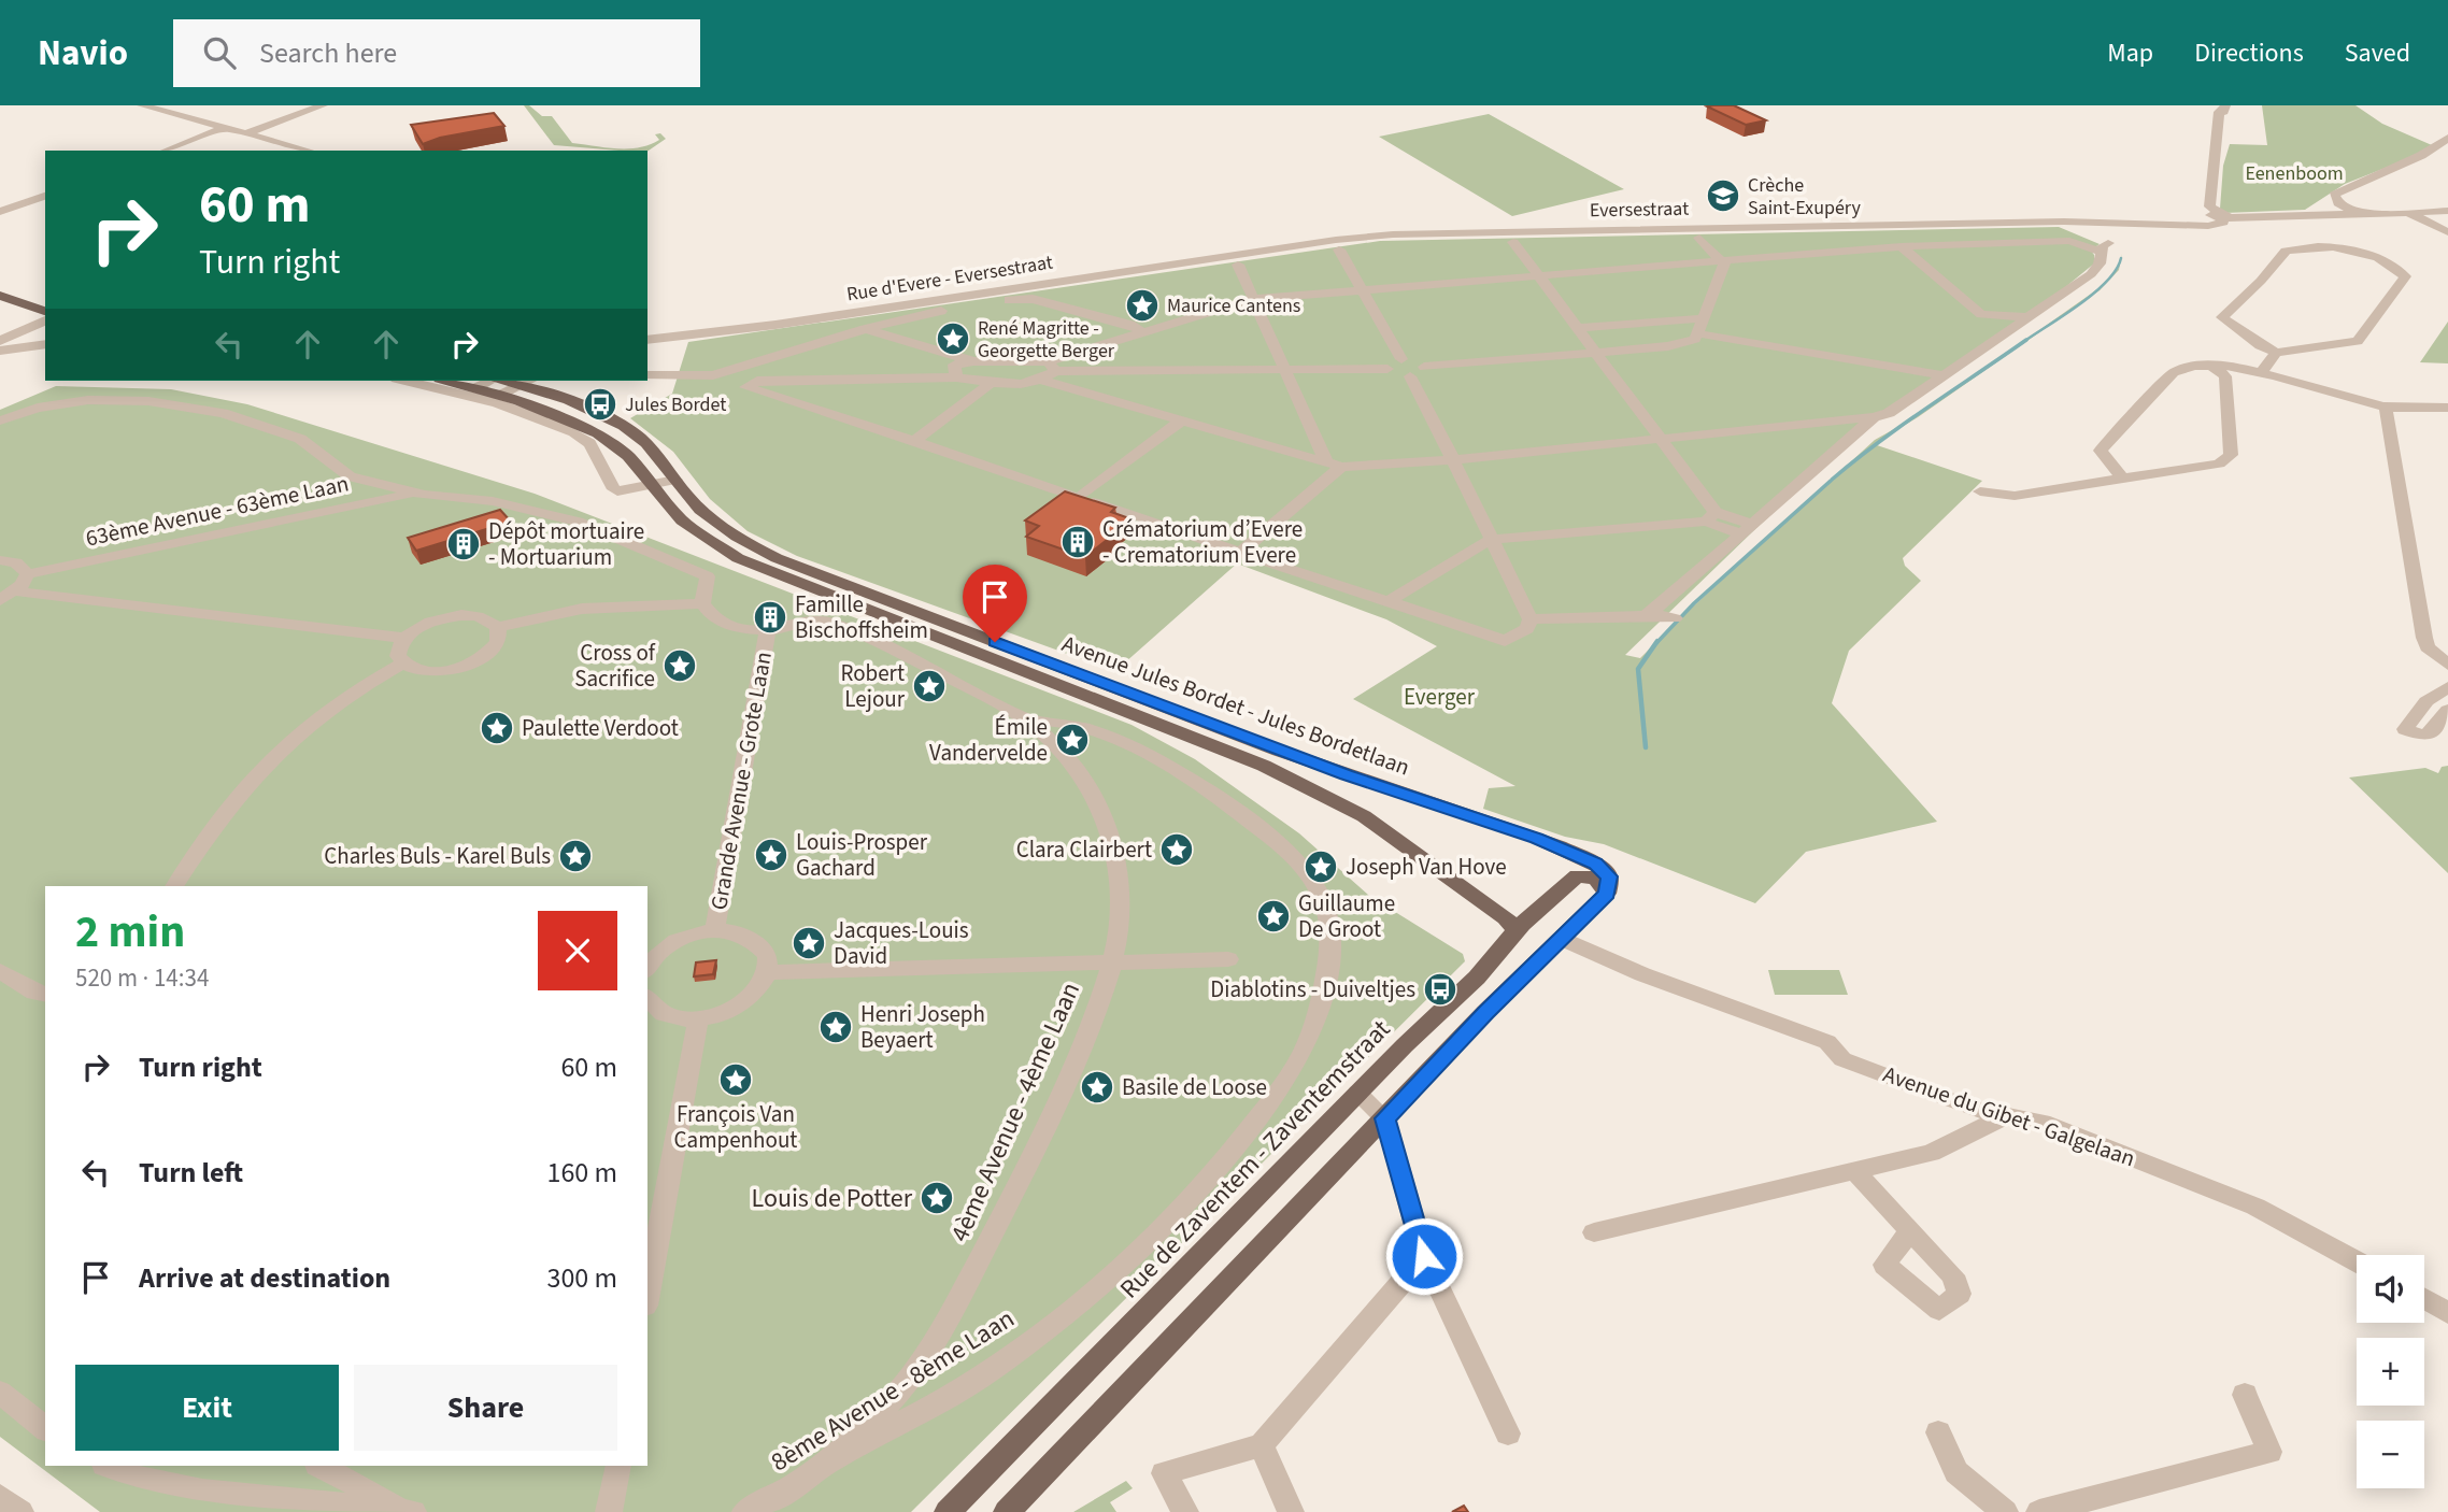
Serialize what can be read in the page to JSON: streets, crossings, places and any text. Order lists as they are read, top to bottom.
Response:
{
  "streets": {
    "main road": ["Avenue Jules Bordet - Jules Bordetlaan", "Rue de Zaventem - Zaventemstraat"],
    "street": [
      "Eversestraat",
      "Rue d'Evere - Eversestraat",
      "63ème Avenue - 63ème Laan",
      "Grande Avenue - Grote Laan",
      "4ème Avenue - 4ème Laan",
      "Avenue du Gibet - Galgelaan",
      "8ème Avenue - 8ème Laan"
    ]
  },
  "crossings": [
    ["Eversestraat", "Rue d'Evere - Eversestraat"],
    ["Avenue Jules Bordet - Jules Bordetlaan", "Rue de Zaventem - Zaventemstraat"],
    ["4ème Avenue - 4ème Laan", "8ème Avenue - 8ème Laan"]
  ],
  "parks": ["Eenenboom", "Everger"],
  "places": {
    "school or university": ["Crèche Saint-Exupéry"],
    "place": [
      "Maurice Cantens",
      "René Magritte - Georgette Berger",
      "Cross of Sacrifice",
      "Robert Lejour",
      "Paulette Verdoot",
      "Émile Vandervelde",
      "Clara Clairbert",
      "Louis-Prosper Gachard",
      "Charles Buls - Karel Buls",
      "Joseph Van Hove",
      "Guillaume De Groot",
      "Jacques-Louis David",
      "Henri Joseph Beyaert",
      "François Van Campenhout",
      "Basile de Loose",
      "Louis de Potter"
    ],
    "bus stop": ["Jules Bordet", "Diablotins - Duiveltjes"],
    "building": ["Crématorium d’Evere - Crematorium Evere", "Dépôt mortuaire - Mortuarium", "Famille Bischoffsheim"]
  },
  "page": {
    "header": "Navio",
    "search": "Search here",
    "nav": ["Map", "Directions", "Saved"],
    "turn": ["60 m", "Turn right"],
    "heading": ["2 min", "520 m · 14:34"],
    "list": [
      {
        "name": "Turn right",
        "value": "60 m"
      },
      {
        "name": "Turn left",
        "value": "160 m"
      },
      {
        "name": "Arrive at destination",
        "value": "300 m"
      }
    ],
    "map_buttons": ["+", "−"],
    "buttons": ["Exit", "Share"]
  }
}
